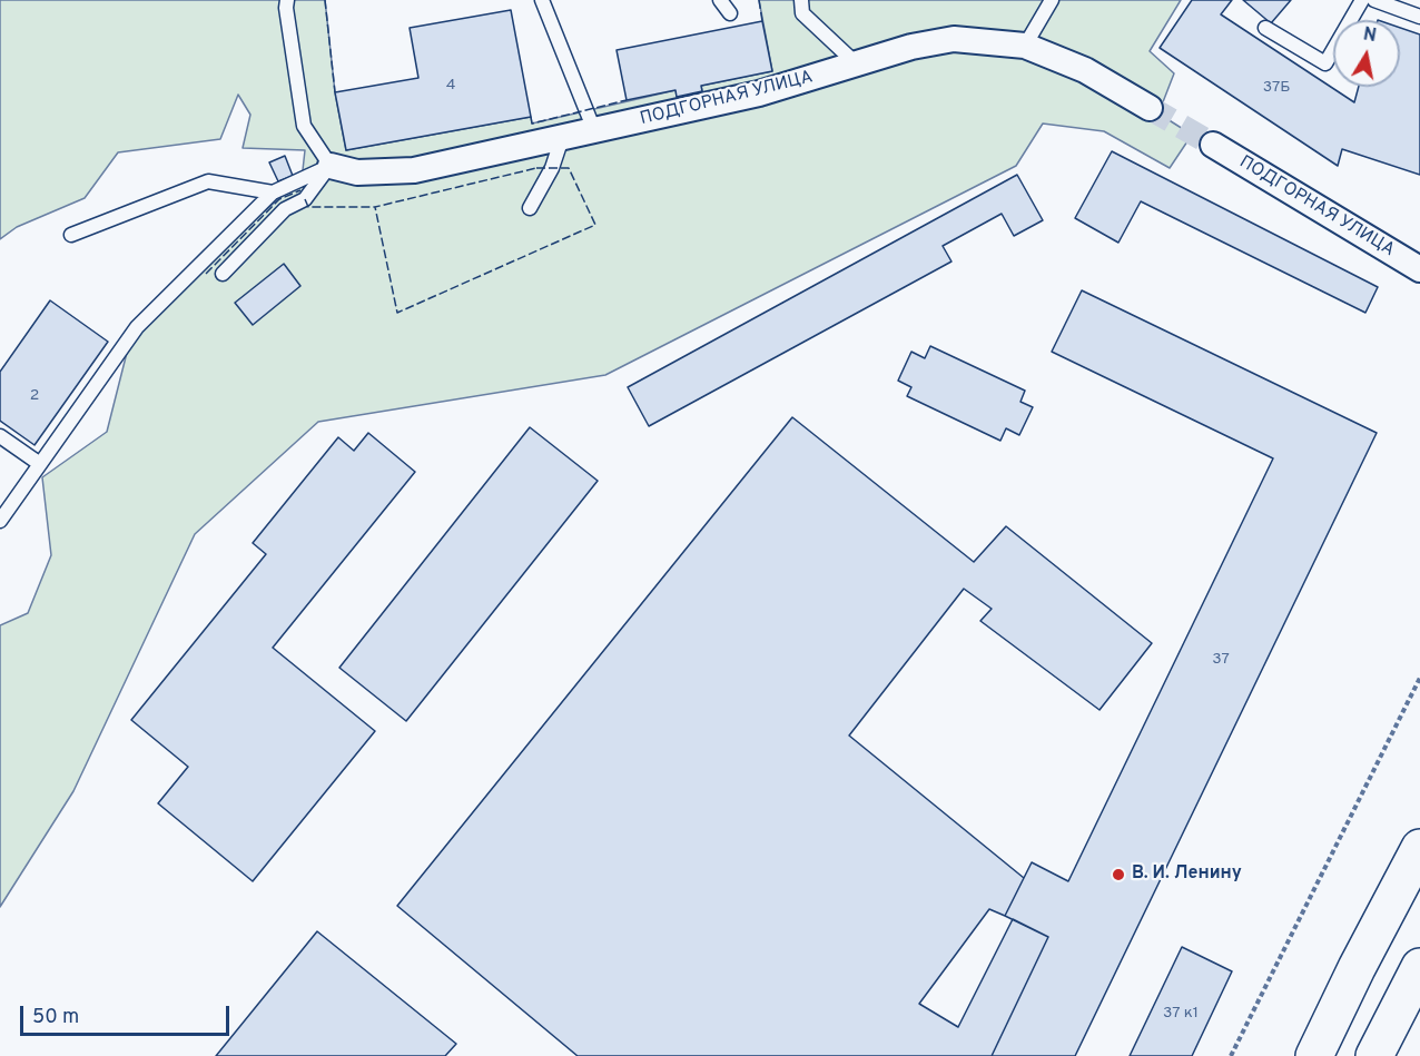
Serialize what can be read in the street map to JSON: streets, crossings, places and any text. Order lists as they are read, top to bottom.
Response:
{
  "streets": {
    "street": ["ПОДГОРНАЯ УЛИЦА"]
  },
  "places": ["В. И. Ленину"],
  "house_numbers": [
    "4",
    "37Б",
    "2",
    "37",
    "37 к1"
  ],
  "scale_bar": "50 m",
  "north": "top"
}
